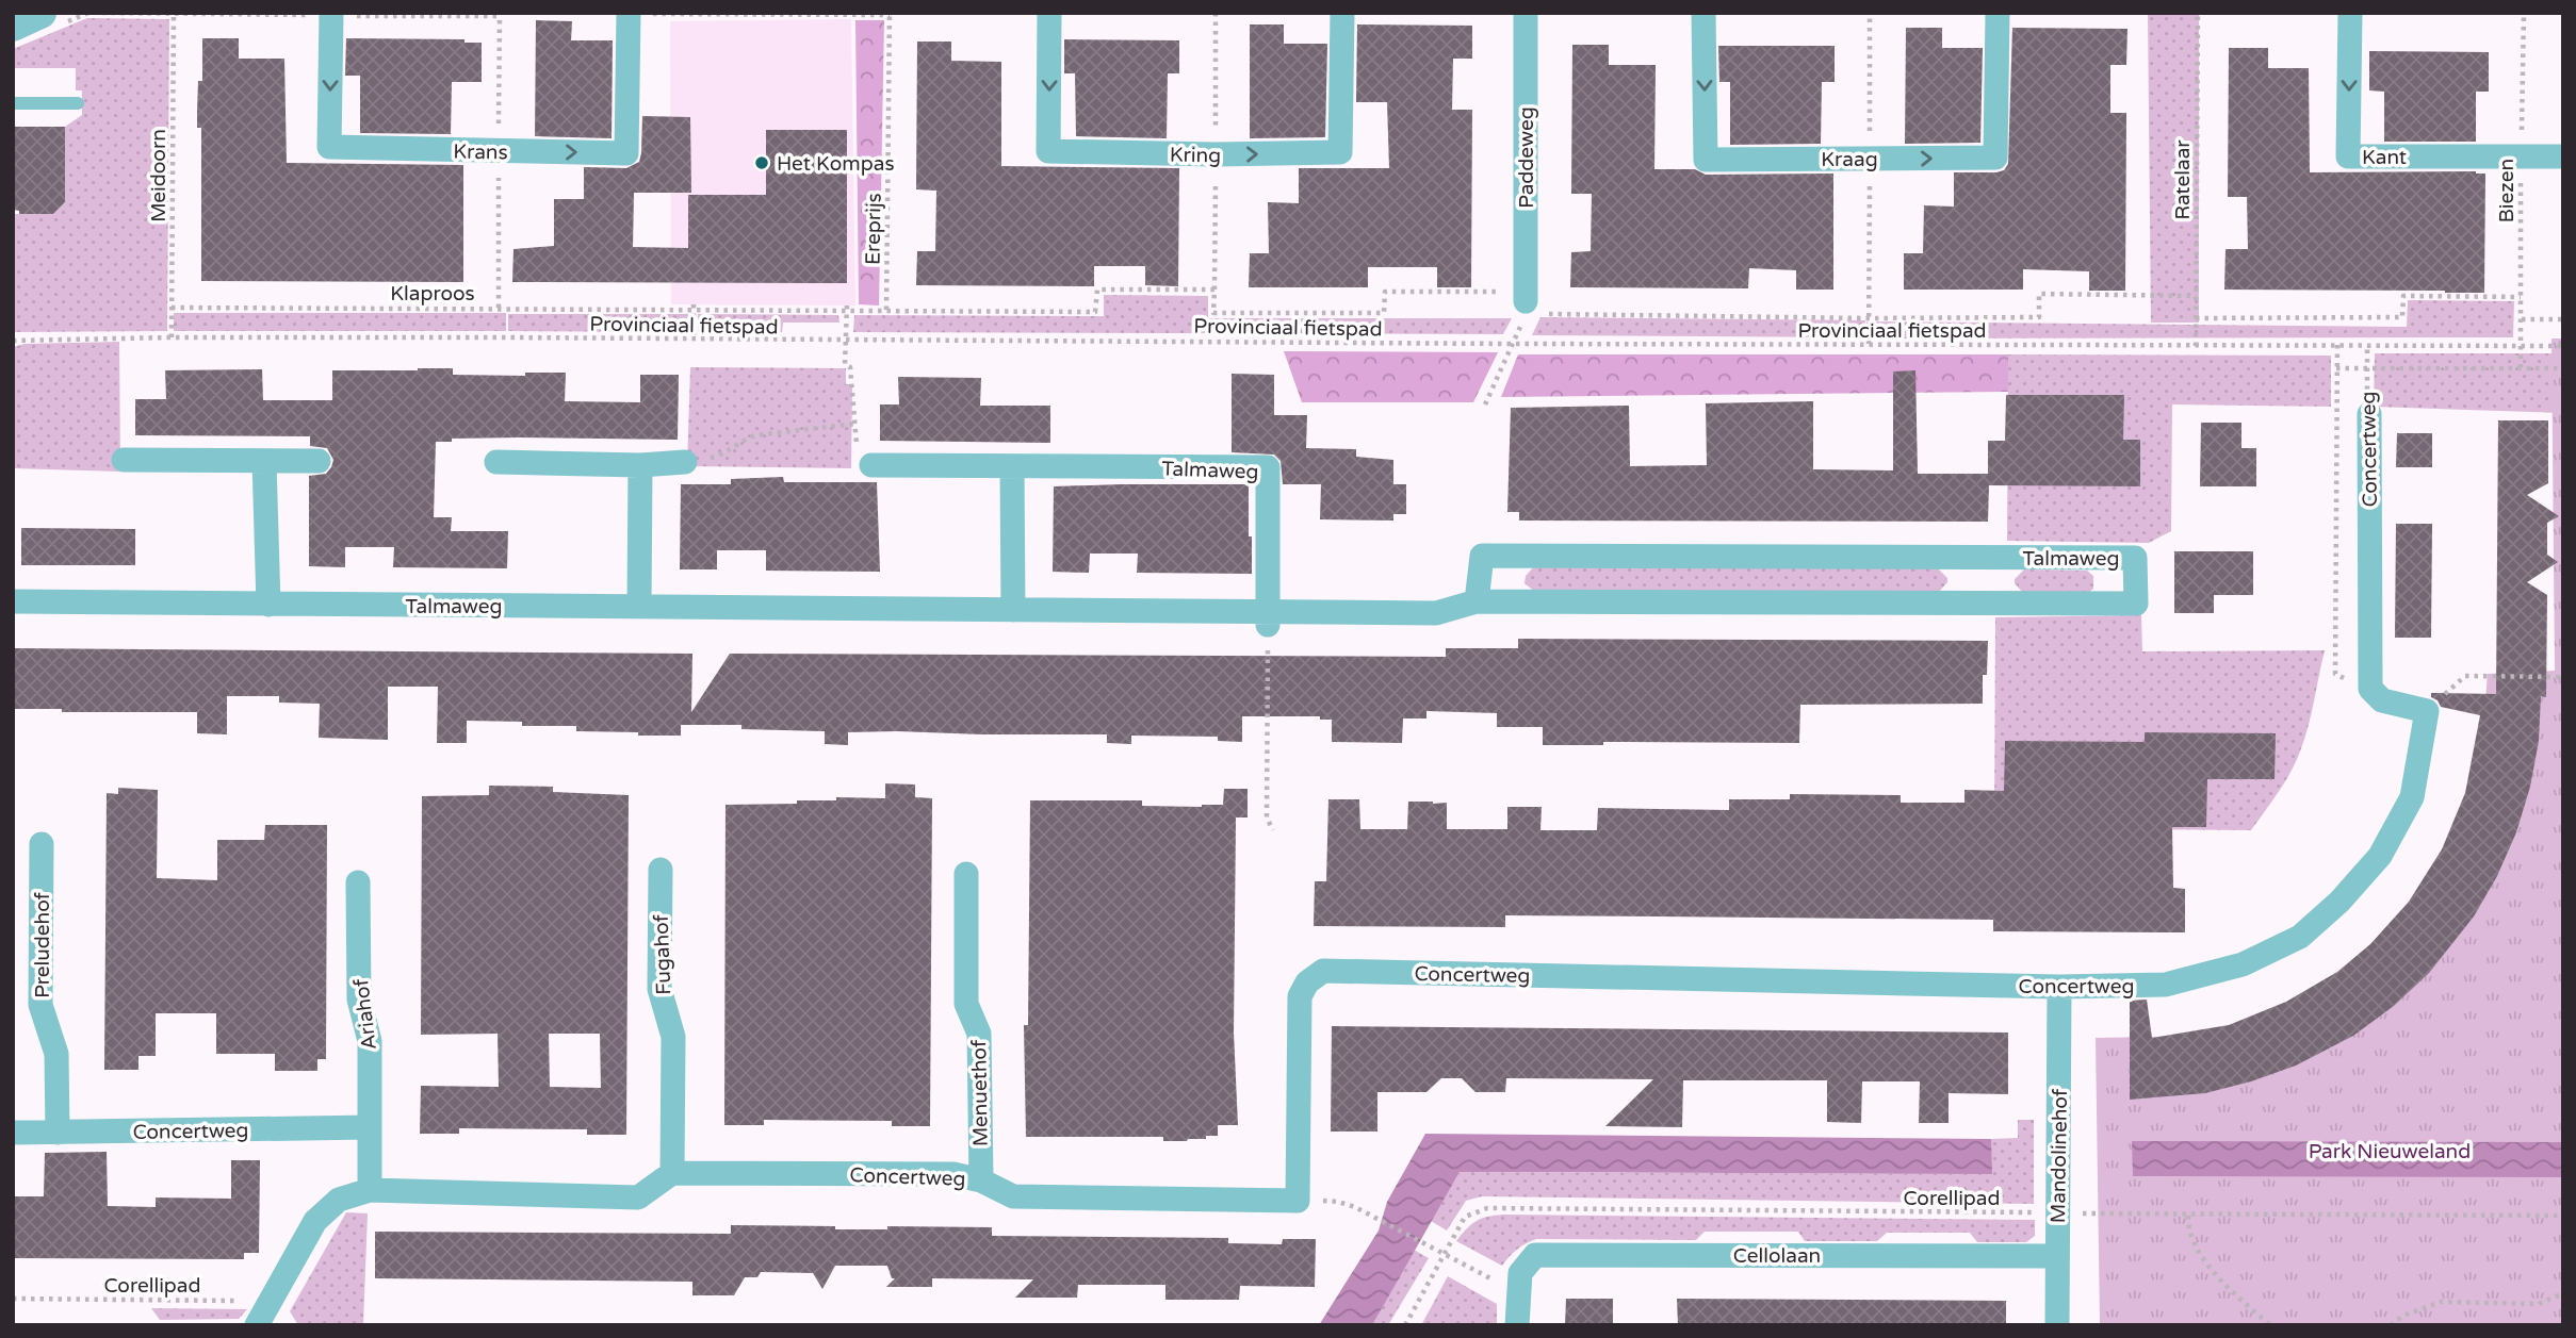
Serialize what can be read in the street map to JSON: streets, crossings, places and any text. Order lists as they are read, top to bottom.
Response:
{
  "streets": {
    "street": [
      "Krans",
      "Kring",
      "Kant",
      "Paddeweg",
      "Kraag",
      "Concertweg",
      "Talmaweg",
      "Preludehof",
      "Fugahof",
      "Ariahof",
      "Menuethof",
      "Mandolinehof",
      "Cellolaan"
    ],
    "path": [
      "Meidoorn",
      "Ratelaar",
      "Biezen",
      "Ereprijs",
      "Klaproos",
      "Provinciaal fietspad",
      "Corellipad"
    ]
  },
  "crossings": [
    ["Kant", "Biezen"],
    ["Paddeweg", "Klaproos"],
    ["Meidoorn", "Klaproos"],
    ["Meidoorn", "Provinciaal fietspad"],
    ["Ratelaar", "Provinciaal fietspad"],
    ["Biezen", "Provinciaal fietspad"],
    ["Ereprijs", "Klaproos"],
    ["Provinciaal fietspad", "Concertweg"],
    ["Concertweg", "Preludehof"],
    ["Concertweg", "Fugahof"],
    ["Concertweg", "Ariahof"],
    ["Concertweg", "Menuethof"],
    ["Concertweg", "Mandolinehof"],
    ["Mandolinehof", "Corellipad"],
    ["Mandolinehof", "Cellolaan"]
  ],
  "parks": ["Park Nieuweland"],
  "places": ["Het Kompas"]
}
